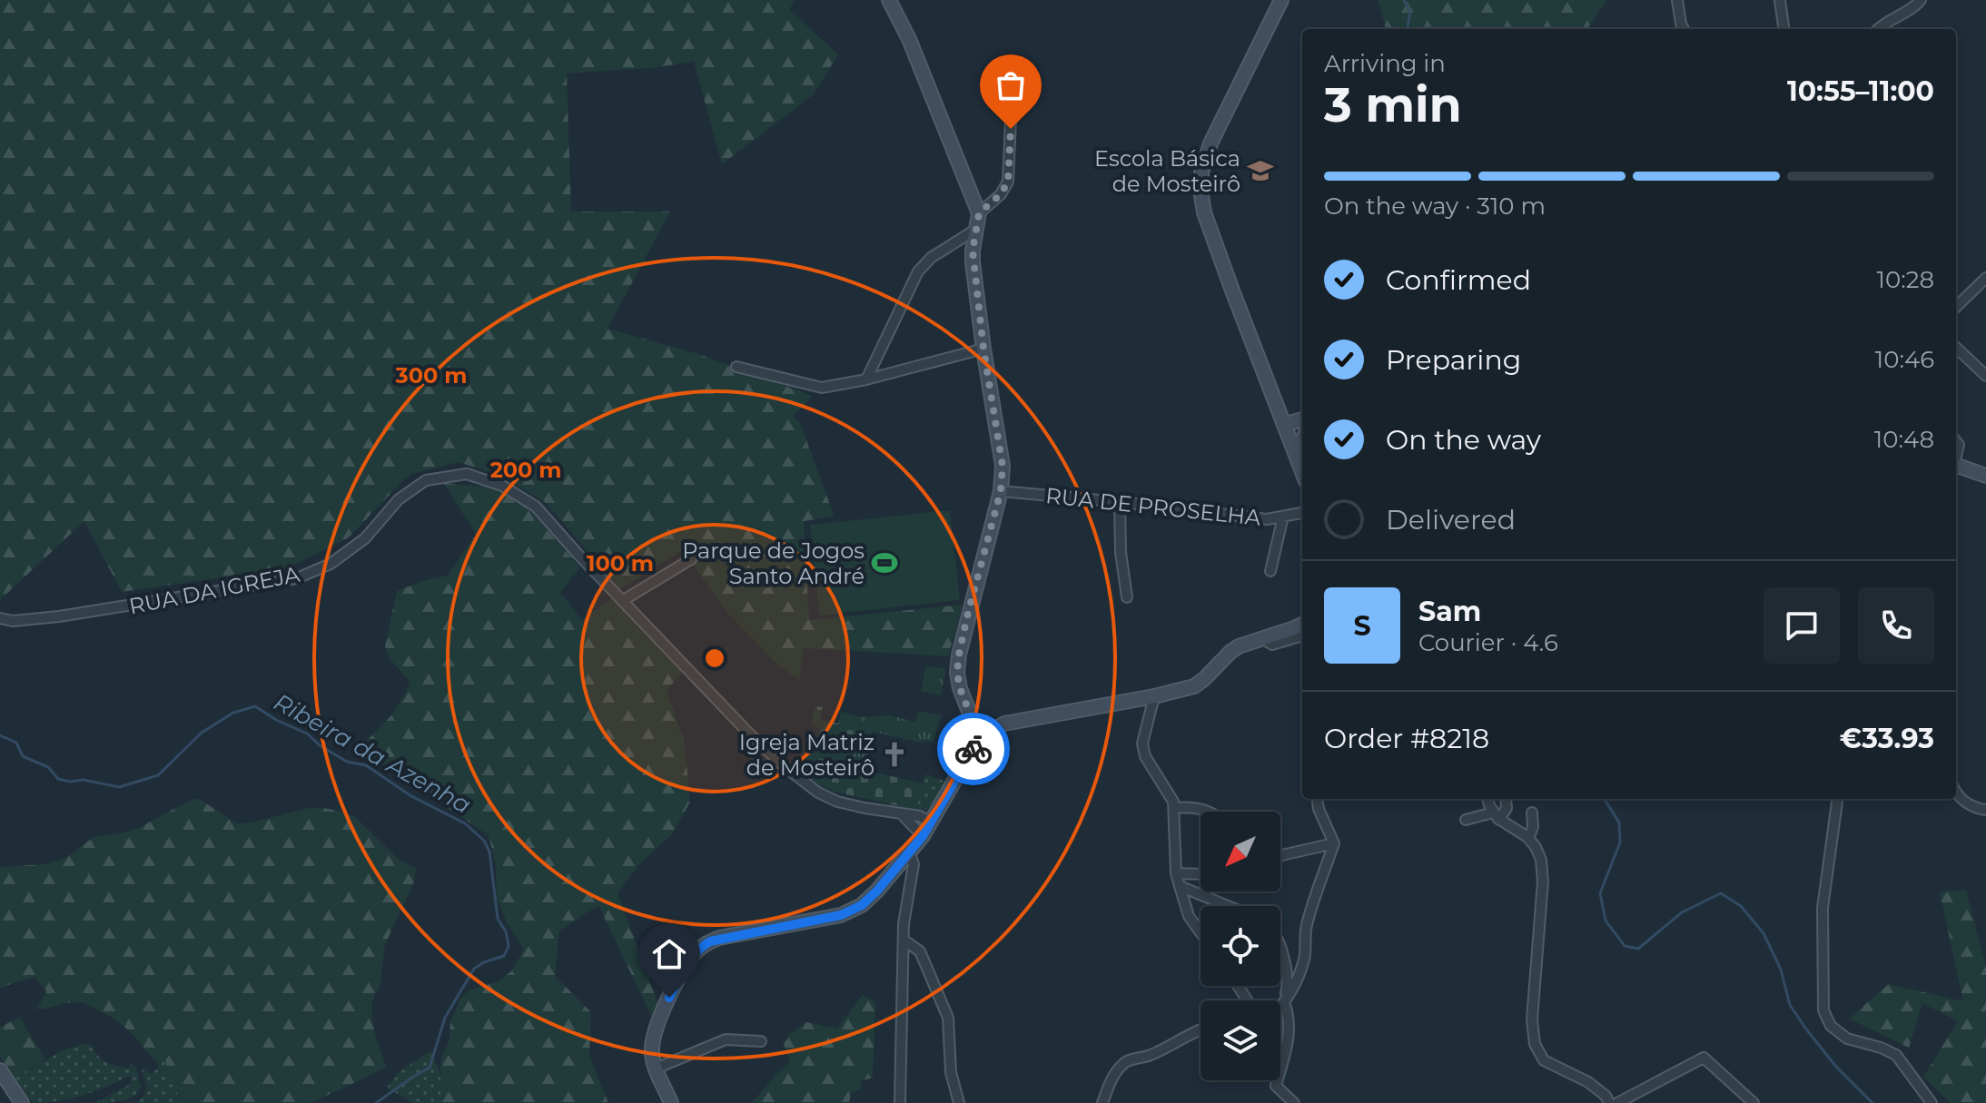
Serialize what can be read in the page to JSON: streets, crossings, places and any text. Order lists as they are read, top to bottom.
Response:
{
  "streets": {
    "street": ["RUA DE PROSELHA", "RUA DA IGREJA"]
  },
  "water": ["Ribeira da Azenha"],
  "places": {
    "school or university": ["Escola Básica de Mosteirô"],
    "sports": ["Parque de Jogos Santo André"],
    "church": ["Igreja Matriz de Mosteirô"]
  },
  "north": "bottom left",
  "page": {
    "heading": ["3 min", "Arriving in", "10:55–11:00"],
    "panel": [
      "Sam",
      "Courier · 4.6",
      "Order #8218",
      "€33.93"
    ],
    "bar": "On the way · 310 m",
    "list": [
      ["Confirmed", "10:28"],
      ["Preparing", "10:46"],
      ["On the way", "10:48"],
      "Delivered"
    ],
    "round": "S"
  },
  "rings": ["300 m", "200 m", "100 m"]
}
